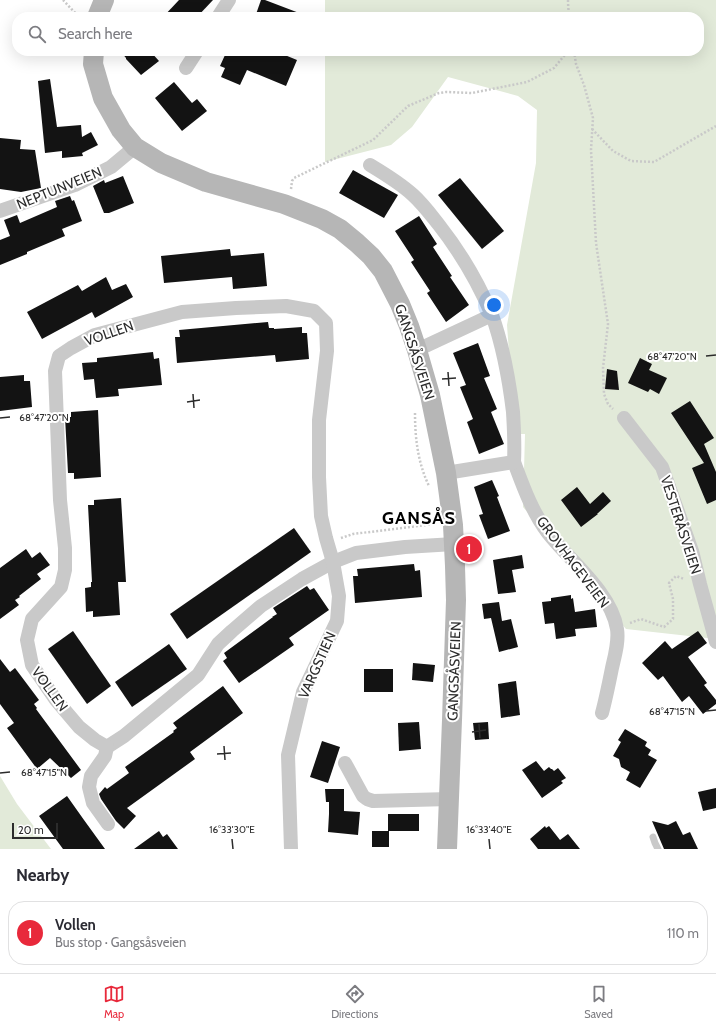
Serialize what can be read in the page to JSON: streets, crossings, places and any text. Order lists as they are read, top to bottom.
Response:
{
  "streets": {
    "street": [
      "NEPTUNVEIEN",
      "VOLLEN",
      "GANGSÅSVEIEN",
      "VESTERÅSVEIEN",
      "GROVHAGEVEIEN",
      "VARGSTIEN"
    ]
  },
  "crossings": [
    ["NEPTUNVEIEN", "GANGSÅSVEIEN"],
    ["VOLLEN", "VARGSTIEN"]
  ],
  "districts": ["GANSÅS"],
  "scale_bar": "20 m",
  "page": {
    "search": "Search here",
    "pins": "1",
    "scale": "20 m",
    "heading": "Nearby",
    "list": [
      {
        "mark": "1",
        "name": "Vollen",
        "note": "Bus stop · Gangsåsveien",
        "value": "110 m"
      }
    ],
    "nav": ["Map", "Directions", "Saved"]
  },
  "coordinates": [
    "68°47'20\"N",
    "68°47'15\"N",
    "16°33'30\"E",
    "16°33'40\"E"
  ]
}
